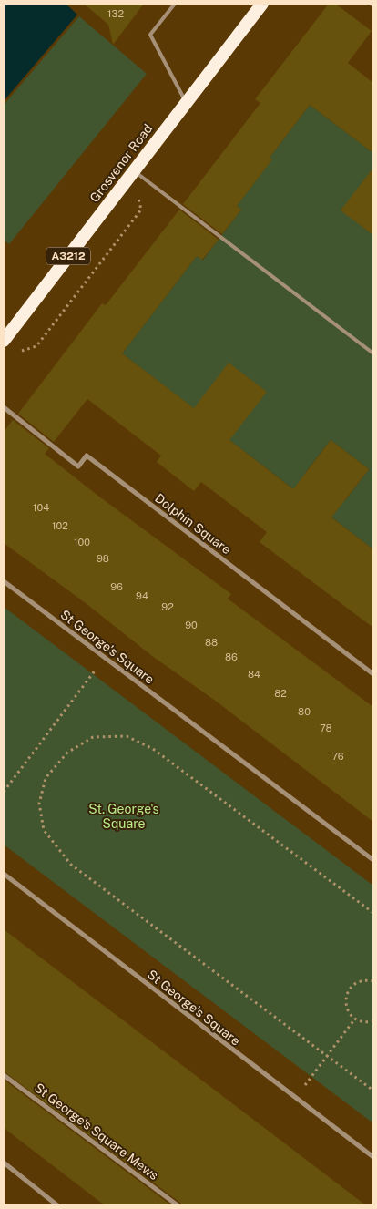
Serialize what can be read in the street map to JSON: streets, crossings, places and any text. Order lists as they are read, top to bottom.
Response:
{
  "streets": {
    "highway": ["Grosvenor Road", "A3212"],
    "street": ["Dolphin Square", "St George's Square", "St George's Square Mews"]
  },
  "parks": ["St. George's Square"],
  "house_numbers": [
    "132",
    "104",
    "102",
    "100",
    "98",
    "96",
    "94",
    "92",
    "90",
    "88",
    "86",
    "84",
    "82",
    "80",
    "78",
    "76"
  ]
}
